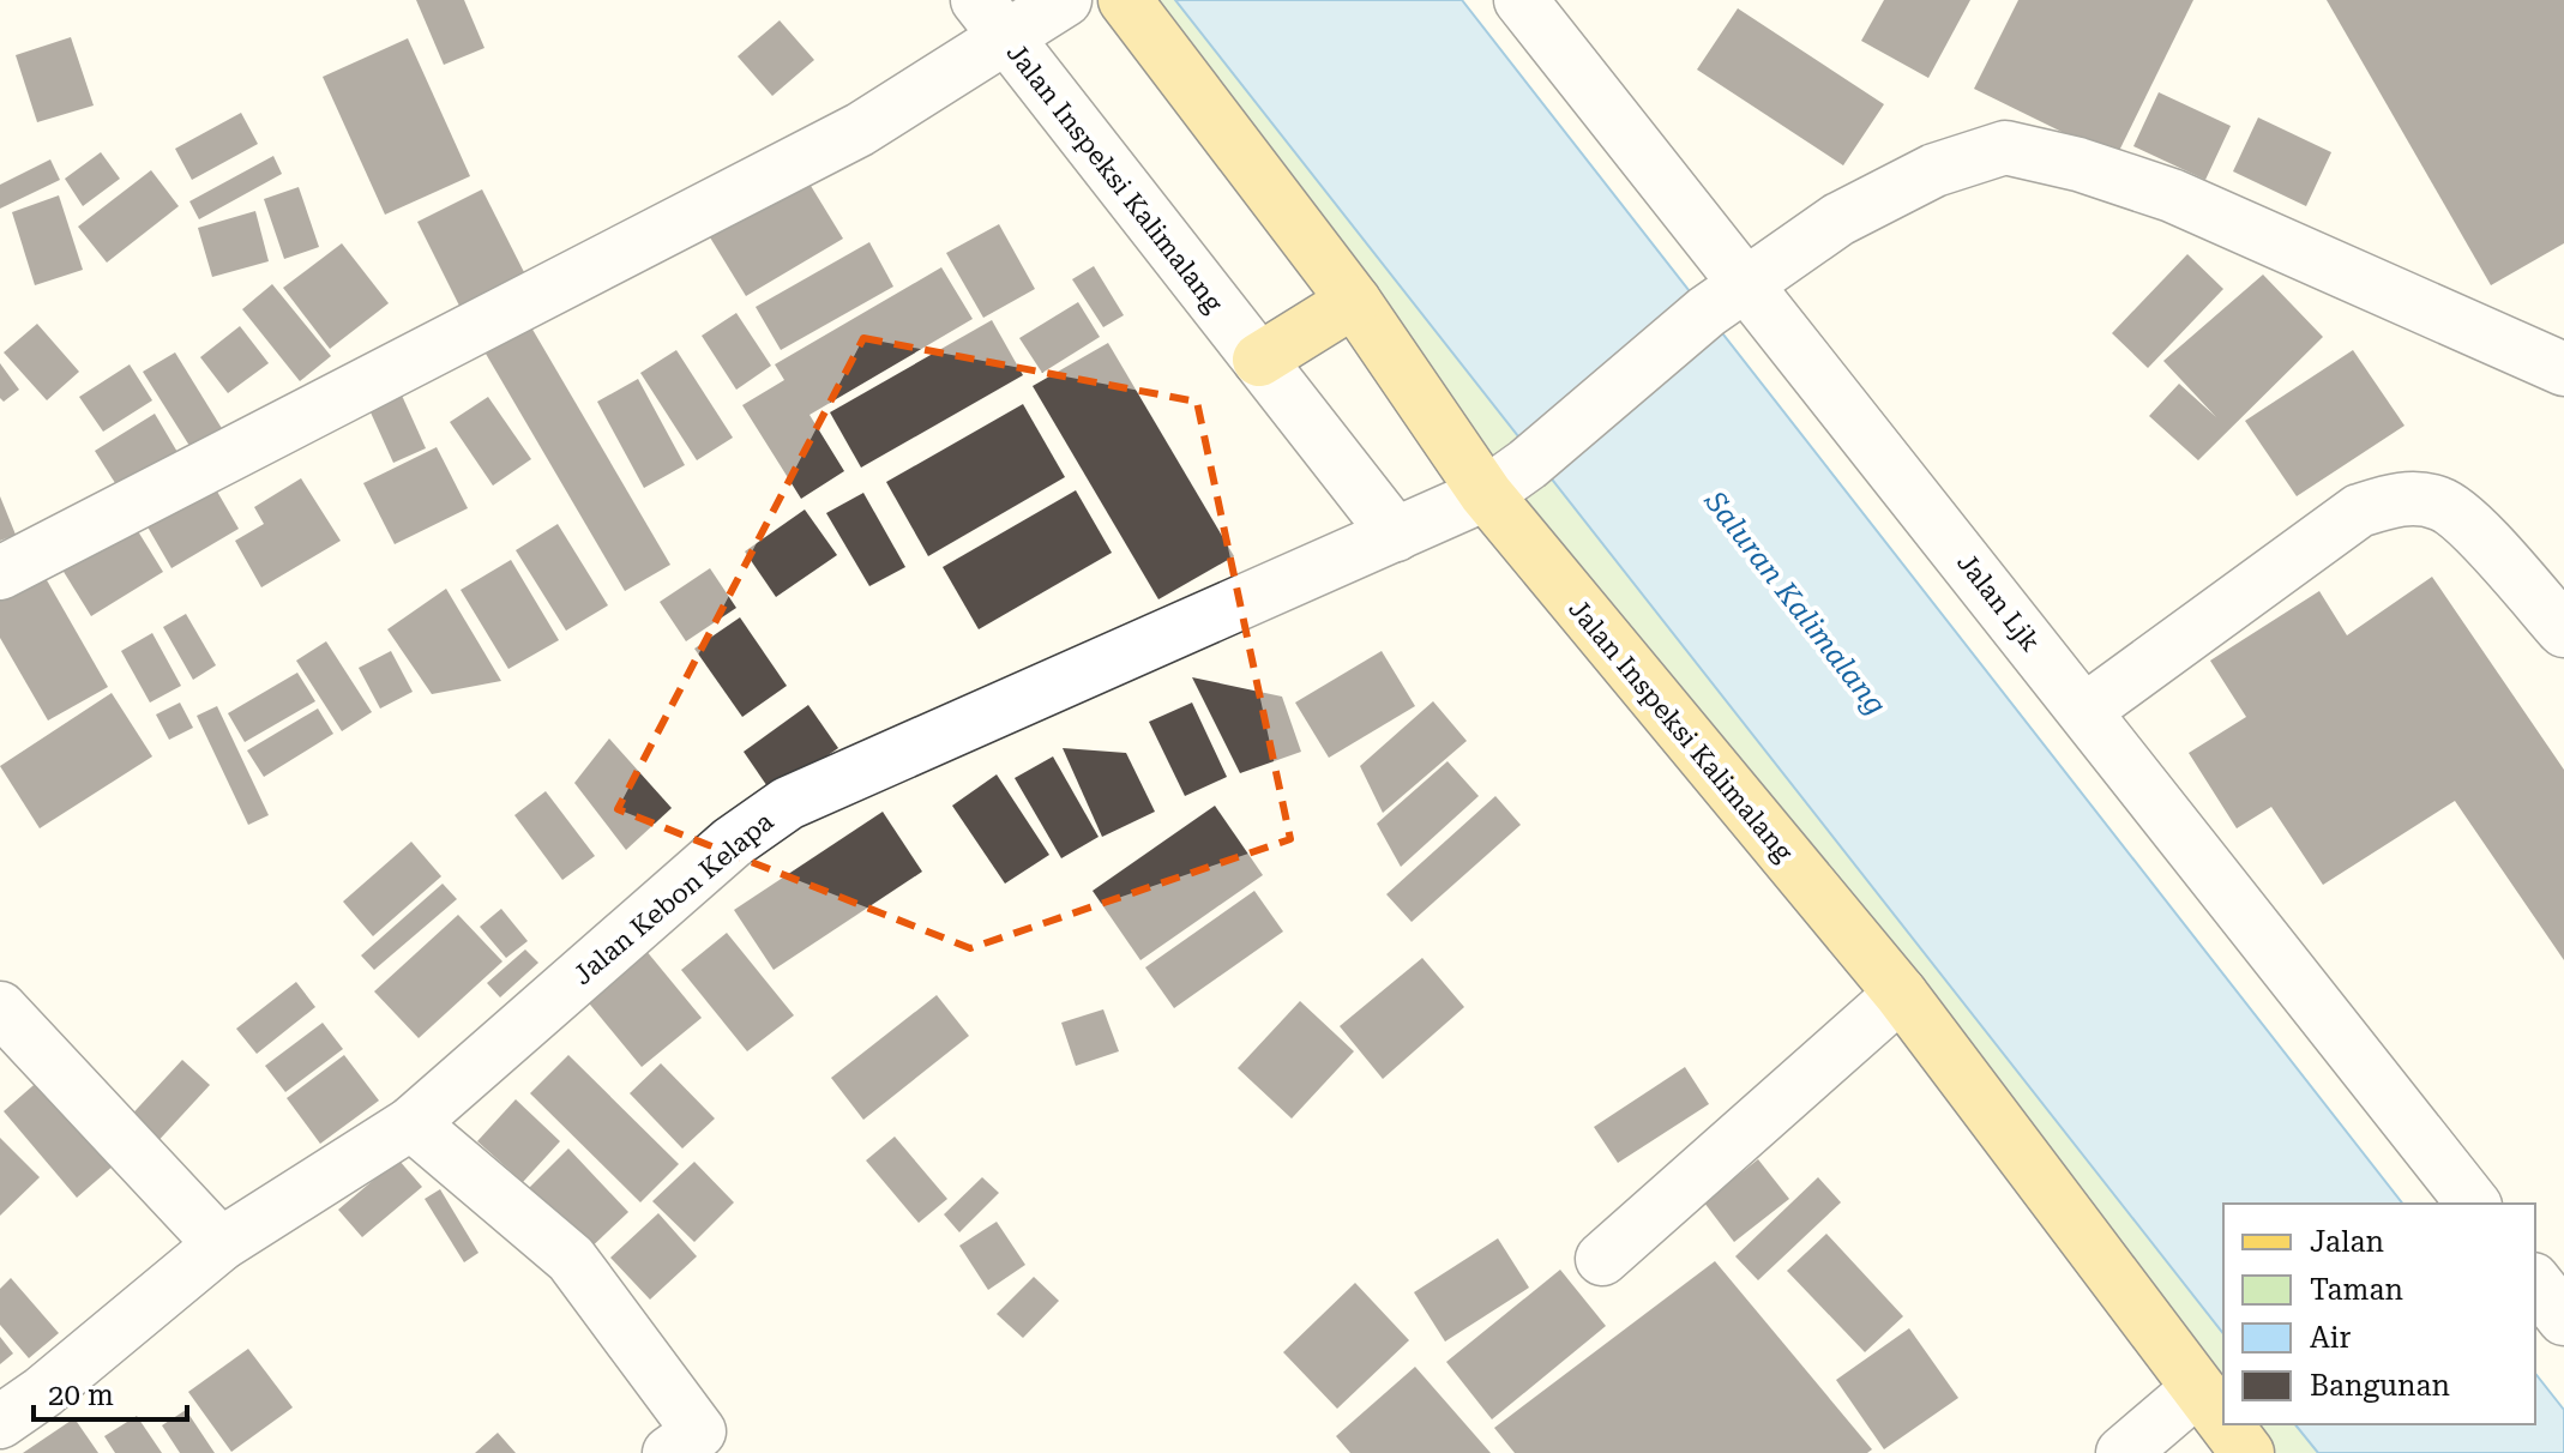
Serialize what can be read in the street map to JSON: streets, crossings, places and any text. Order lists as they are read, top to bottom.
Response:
{
  "streets": {
    "main road": ["Jalan Inspeksi Kalimalang"],
    "street": ["Jalan Ljk", "Jalan Kebon Kelapa"]
  },
  "crossings": [
    ["Jalan Inspeksi Kalimalang", "Jalan Kebon Kelapa"],
    ["Jalan Ljk", "Jalan Kebon Kelapa"]
  ],
  "water": ["Saluran Kalimalang"],
  "legend": [
    "Jalan",
    "Taman",
    "Air",
    "Bangunan"
  ],
  "scale_bar": "20 m"
}
